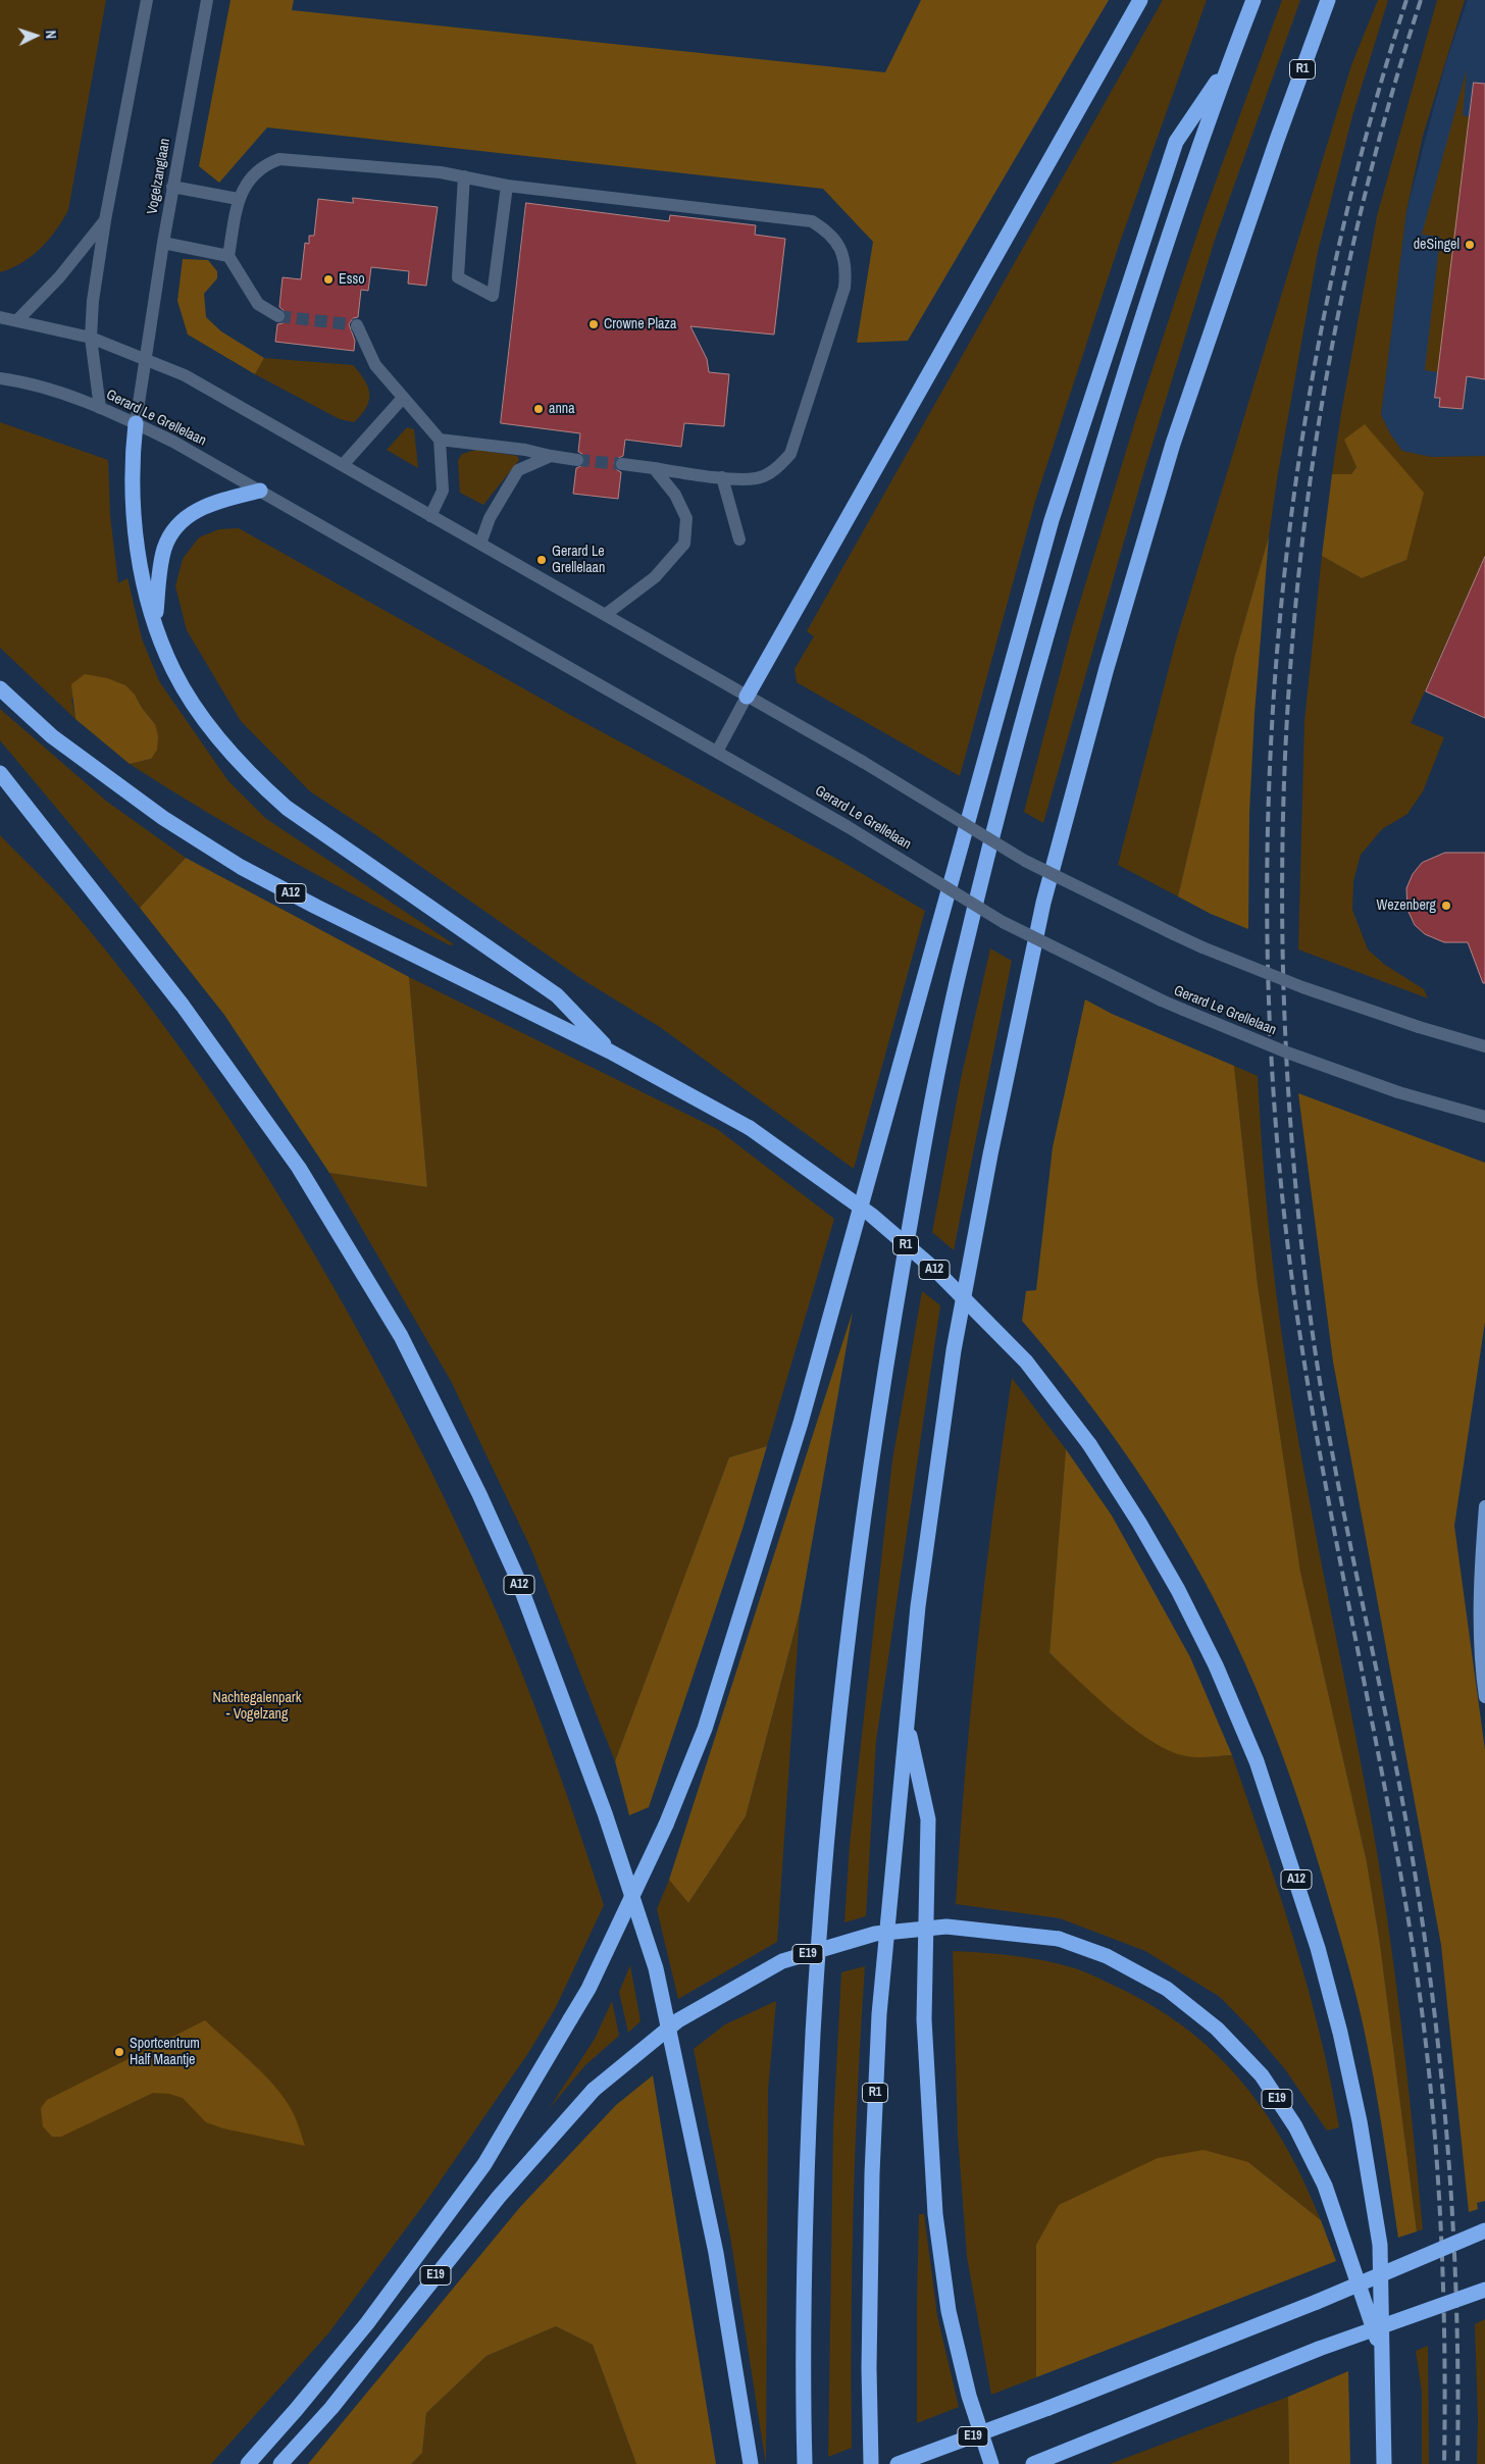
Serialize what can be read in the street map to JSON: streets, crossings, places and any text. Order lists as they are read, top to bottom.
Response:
{
  "streets": {
    "highway": ["R1", "A12", "E19"],
    "street": ["Vogelzanglaan", "Gerard Le Grellelaan"]
  },
  "crossings": [
    ["Vogelzanglaan", "Gerard Le Grellelaan"],
    ["A12", "E19"]
  ],
  "parks": ["Nachtegalenpark - Vogelzang"],
  "places": [
    "deSingel",
    "Esso",
    "Crowne Plaza",
    "anna",
    "Gerard Le Grellelaan",
    "Wezenberg",
    "Sportcentrum Half Maantje"
  ],
  "north": "right"
}
